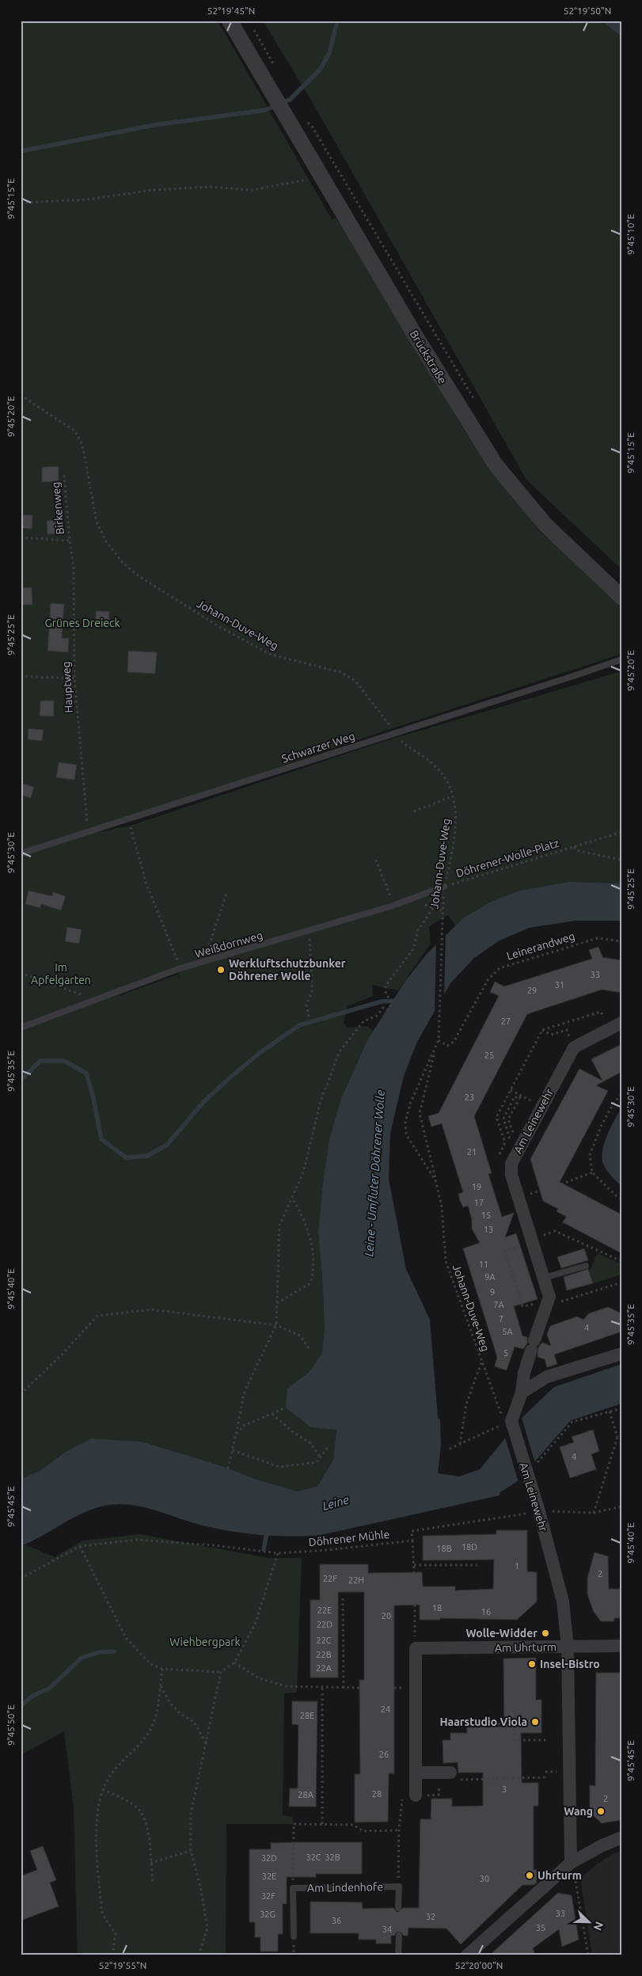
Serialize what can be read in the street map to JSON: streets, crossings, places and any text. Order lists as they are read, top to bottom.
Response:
{
  "streets": {
    "street": ["Brückstraße", "Am Leinewehr", "Am Uhrturm"],
    "lane": ["Schwarzer Weg", "Weißdornweg", "Am Lindenhofe"],
    "path": [
      "Birkenweg",
      "Johann-Duve-Weg",
      "Hauptweg",
      "Döhrener-Wolle-Platz",
      "Leinerandweg",
      "Döhrener Mühle"
    ]
  },
  "crossings": [
    ["Birkenweg", "Hauptweg"],
    ["Johann-Duve-Weg", "Schwarzer Weg"],
    ["Johann-Duve-Weg", "Döhrener-Wolle-Platz"],
    ["Johann-Duve-Weg", "Weißdornweg"],
    ["Johann-Duve-Weg", "Leinerandweg"],
    ["Johann-Duve-Weg", "Am Leinewehr"],
    ["Hauptweg", "Schwarzer Weg"],
    ["Döhrener-Wolle-Platz", "Weißdornweg"],
    ["Am Leinewehr", "Am Uhrturm"]
  ],
  "water": ["Leine - Umfluter Döhrener Wolle", "Leine"],
  "parks": ["Grünes Dreieck", "Im Apfelgarten", "Wiehbergpark"],
  "places": [
    "Werkluftschutzbunker Döhrener Wolle",
    "Wolle-Widder",
    "Insel-Bistro",
    "Haarstudio Viola",
    "Wang",
    "Uhrturm"
  ],
  "house_numbers": [
    "33",
    "31",
    "29",
    "27",
    "25",
    "23",
    "21",
    "19",
    "17",
    "15",
    "13",
    "11",
    "9A",
    "9",
    "7A",
    "7",
    "4",
    "5A",
    "5",
    "4",
    "18D",
    "18B",
    "1",
    "2",
    "22F",
    "22H",
    "18",
    "22E",
    "16",
    "20",
    "22D",
    "22C",
    "22B",
    "22A",
    "24",
    "28E",
    "26",
    "3",
    "28",
    "28A",
    "2",
    "32C",
    "32B",
    "32D",
    "32E",
    "30",
    "32F",
    "33",
    "32G",
    "32",
    "36",
    "35",
    "34"
  ],
  "north": "bottom right",
  "coordinates": [
    "52°19'45\"N",
    "52°19'50\"N",
    "9°45'15\"E",
    "9°45'10\"E",
    "9°45'20\"E",
    "9°45'25\"E",
    "9°45'30\"E",
    "9°45'35\"E",
    "9°45'40\"E",
    "9°45'45\"E",
    "9°45'50\"E",
    "52°19'55\"N",
    "52°20'00\"N"
  ]
}
